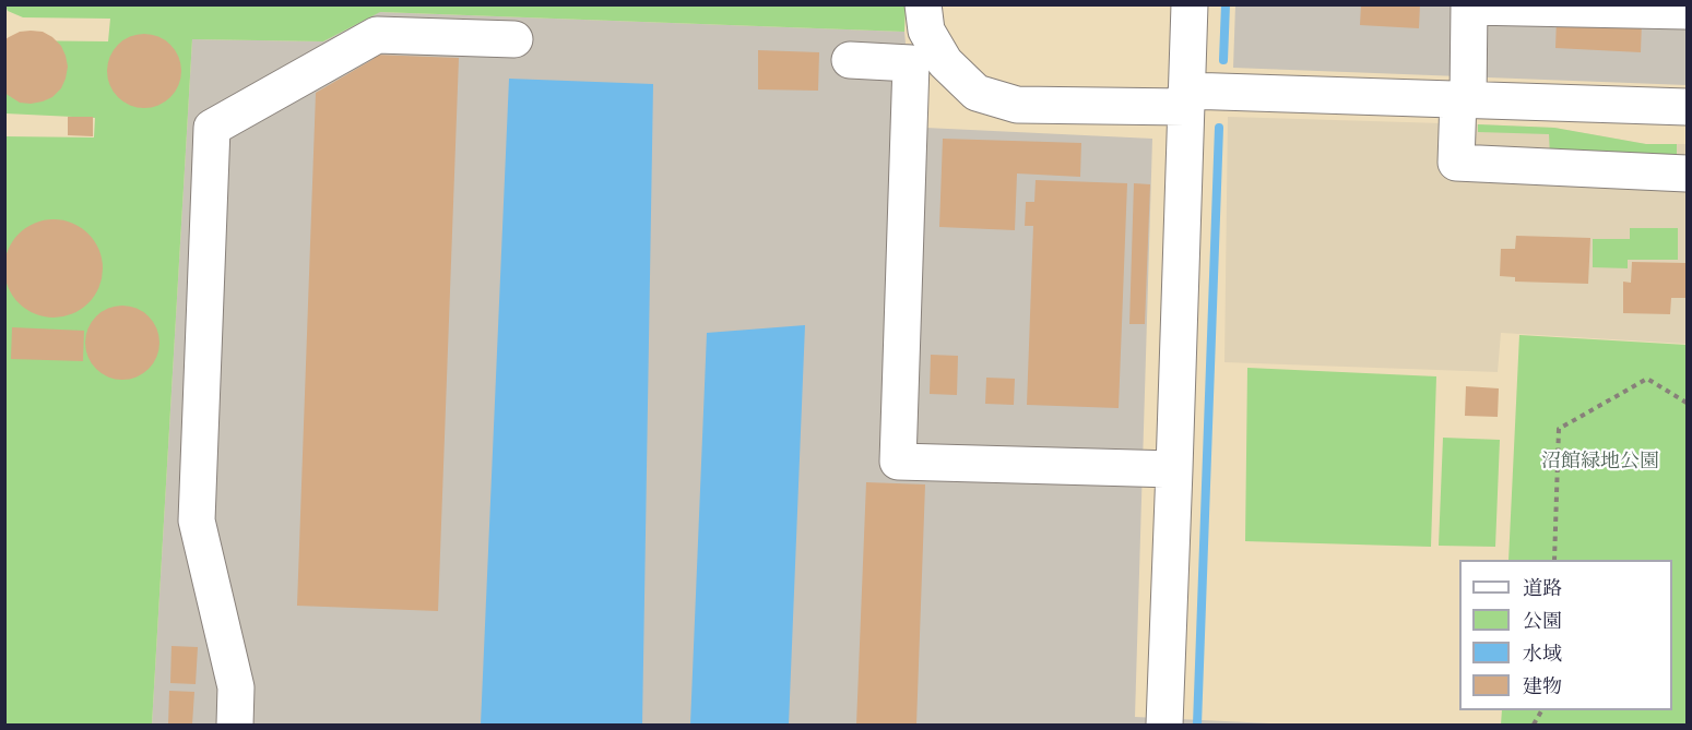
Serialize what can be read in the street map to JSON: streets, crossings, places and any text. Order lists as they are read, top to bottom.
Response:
{
  "parks": ["沼館緑地公園"],
  "legend": [
    "道路",
    "公園",
    "水域",
    "建物"
  ]
}
